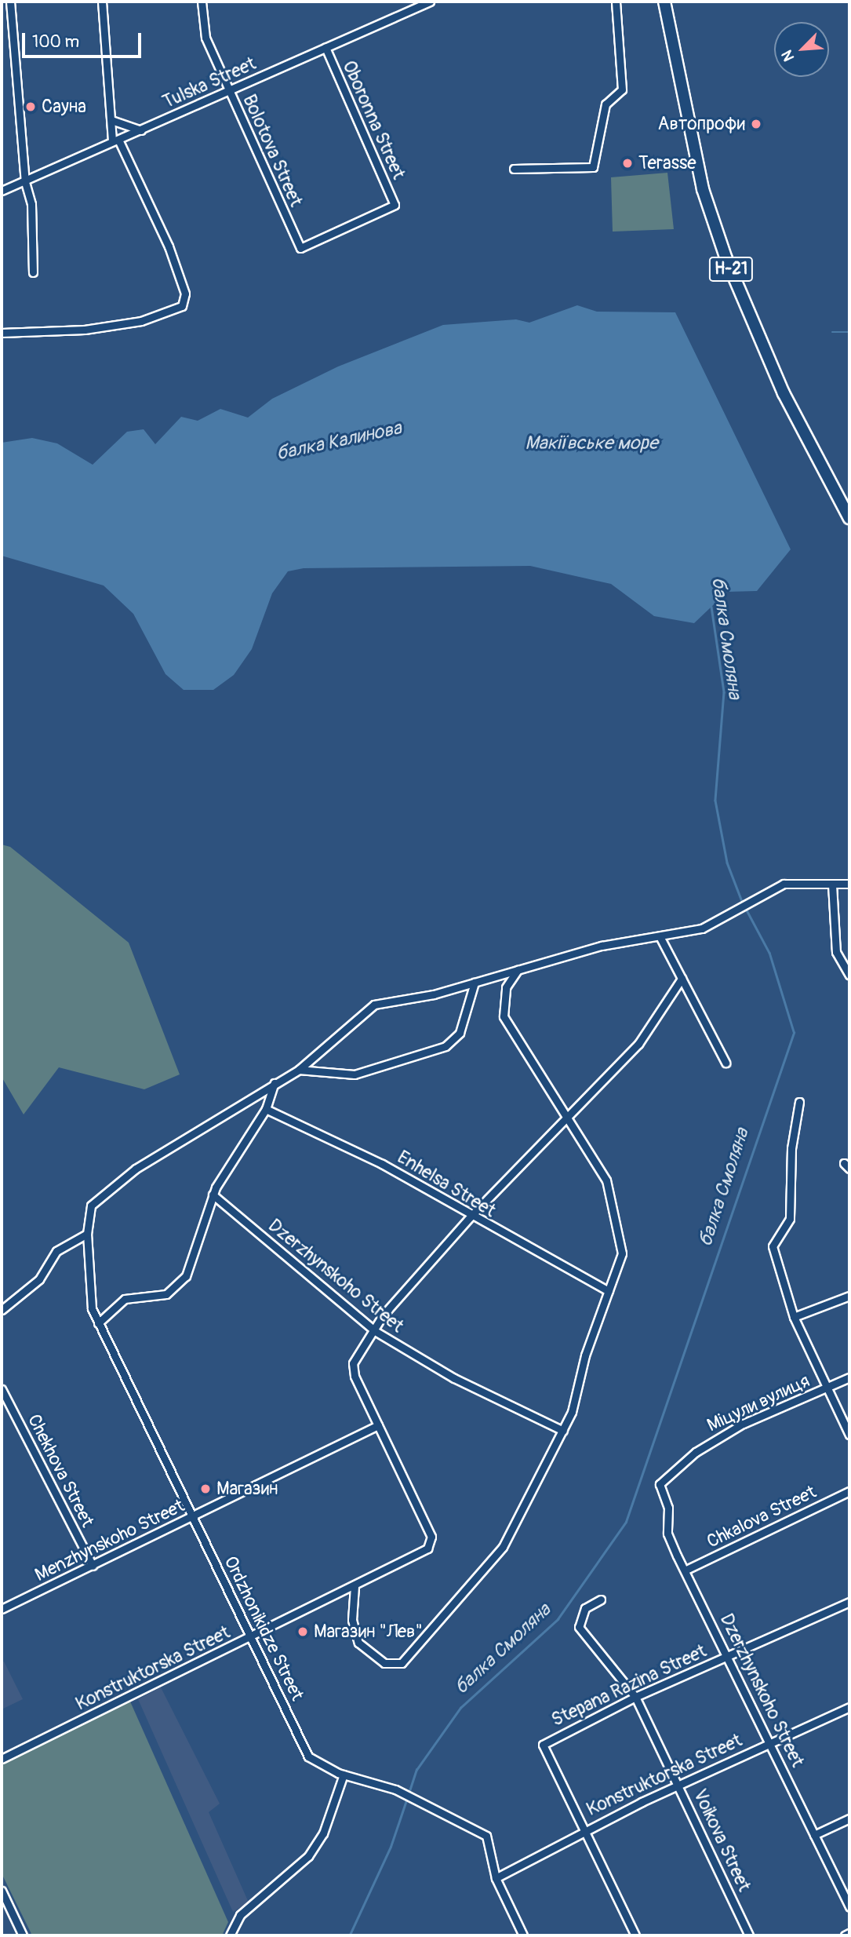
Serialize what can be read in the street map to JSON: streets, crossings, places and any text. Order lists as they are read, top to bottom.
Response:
{
  "streets": {
    "main road": ["Н-21"],
    "street": [
      "Tulska Street",
      "Oboronna Street",
      "Bolotova Street",
      "Enhelsa Street",
      "Dzerzhynskoho Street",
      "Міцули вулиця",
      "Chekhova Street",
      "Chkalova Street",
      "Menzhynskoho Street",
      "Ordzhonikidze Street",
      "Konstruktorska Street",
      "Stepana Razina Street",
      "Voikova Street"
    ]
  },
  "crossings": [
    ["Tulska Street", "Oboronna Street"],
    ["Tulska Street", "Bolotova Street"],
    ["Oboronna Street", "Bolotova Street"],
    ["Dzerzhynskoho Street", "Міцули вулиця"],
    ["Dzerzhynskoho Street", "Chkalova Street"],
    ["Dzerzhynskoho Street", "Konstruktorska Street"],
    ["Dzerzhynskoho Street", "Stepana Razina Street"],
    ["Chekhova Street", "Menzhynskoho Street"],
    ["Menzhynskoho Street", "Ordzhonikidze Street"],
    ["Menzhynskoho Street", "Konstruktorska Street"],
    ["Ordzhonikidze Street", "Konstruktorska Street"],
    ["Konstruktorska Street", "Stepana Razina Street"],
    ["Konstruktorska Street", "Voikova Street"],
    ["Stepana Razina Street", "Voikova Street"]
  ],
  "water": ["балка Калинова", "Макіївське море", "балка Смоляна"],
  "places": [
    "Сауна",
    "Автопрофи",
    "Terasse",
    "Магазин",
    "Магазин \"Лев\""
  ],
  "scale_bar": "100 m",
  "north": "bottom left"
}
